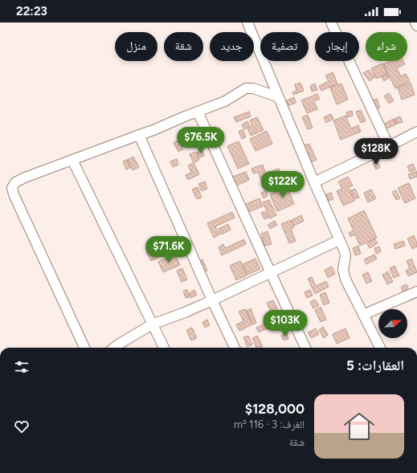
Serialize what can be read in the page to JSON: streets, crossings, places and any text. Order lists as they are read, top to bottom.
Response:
{
  "north": "top right",
  "page": {
    "status": "22:23",
    "chip": [
      "شراء",
      "إيجار",
      "تصفية",
      "جديد",
      "شقة",
      "منزل"
    ],
    "price": [
      "$76.5K",
      "$128K",
      "$122K",
      "$71.6K",
      "$103K"
    ],
    "heading": "العقارات: 5",
    "list": [
      {
        "name": "$128,000",
        "note": "الغرف: 3 · 116 m² · شقة"
      }
    ]
  }
}
